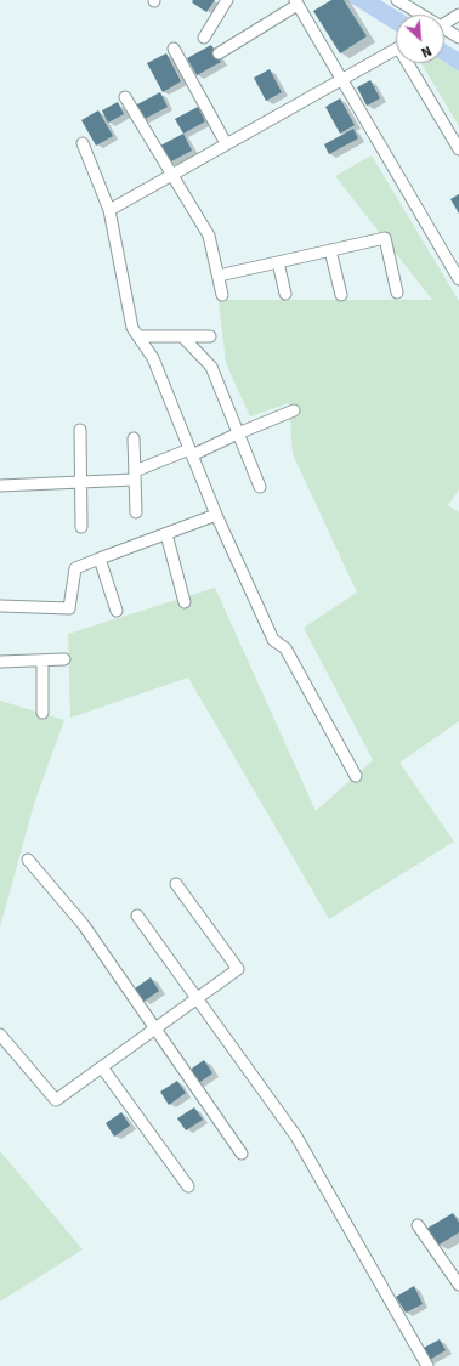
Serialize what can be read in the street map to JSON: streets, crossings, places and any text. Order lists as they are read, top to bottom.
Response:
{
  "north": "bottom right"
}
